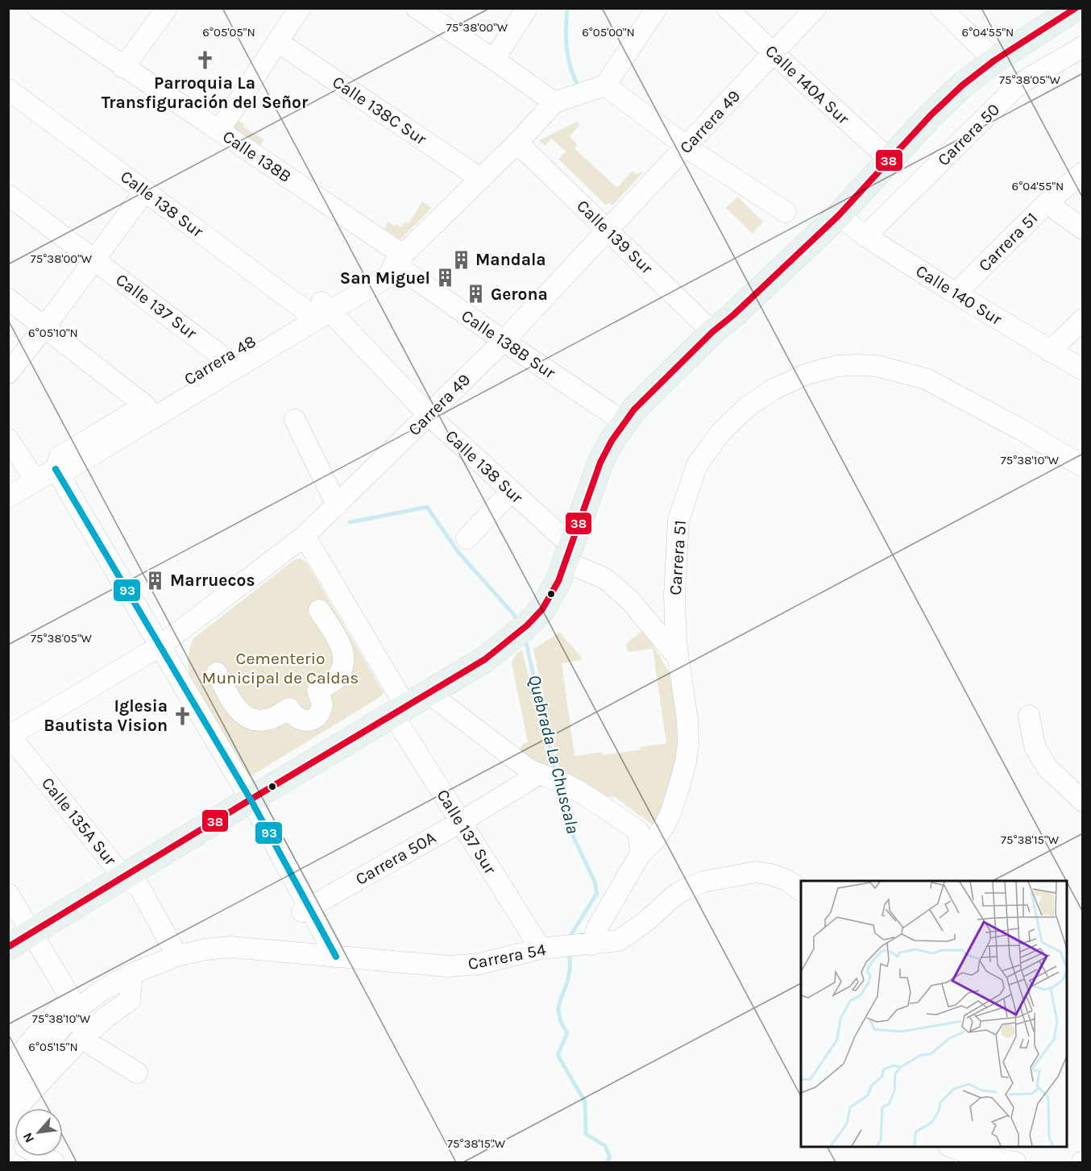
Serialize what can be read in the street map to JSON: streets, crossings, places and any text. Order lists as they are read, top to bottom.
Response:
{
  "streets": {
    "street": [
      "Calle 140A Sur",
      "Calle 138C Sur",
      "Carrera 49",
      "Carrera 50",
      "Calle 138B",
      "Calle 138 Sur",
      "Calle 139 Sur",
      "Carrera 51",
      "Calle 140 Sur",
      "Calle 137 Sur",
      "Calle 138B Sur",
      "Carrera 48",
      "Calle 135A Sur",
      "Carrera 50A",
      "Carrera 54"
    ]
  },
  "crossings": [
    ["Calle 140A Sur", "Carrera 49"],
    ["Calle 138C Sur", "Carrera 48"],
    ["Carrera 49", "Calle 138 Sur"],
    ["Carrera 49", "Calle 139 Sur"],
    ["Carrera 49", "Calle 137 Sur"],
    ["Carrera 49", "Calle 138B Sur"],
    ["Carrera 49", "Calle 135A Sur"],
    ["Carrera 50", "Calle 140 Sur"],
    ["Calle 138B", "Calle 138B Sur"],
    ["Calle 138B", "Carrera 48"],
    ["Calle 138 Sur", "Carrera 51"],
    ["Calle 138 Sur", "Carrera 48"],
    ["Calle 139 Sur", "Carrera 48"],
    ["Carrera 51", "Calle 140 Sur"],
    ["Carrera 51", "Calle 137 Sur"],
    ["Carrera 51", "Carrera 54"],
    ["Calle 137 Sur", "Carrera 48"],
    ["Calle 137 Sur", "Carrera 50A"],
    ["Calle 137 Sur", "Carrera 54"],
    ["Calle 138B Sur", "Carrera 48"],
    ["Calle 135A Sur", "Carrera 54"]
  ],
  "water": ["Quebrada La Chuscala"],
  "parks": ["Cementerio Municipal de Caldas"],
  "places": {
    "church": ["Parroquia La Transfiguración del Señor", "Iglesia Bautista Vision"],
    "building": [
      "Mandala",
      "San Miguel",
      "Gerona",
      "Marruecos"
    ]
  },
  "lines": ["transit line 38", "transit line 93"],
  "north": "bottom left",
  "coordinates": [
    "75°38'00\"W",
    "6°05'05\"N",
    "6°05'00\"N",
    "6°04'55\"N",
    "75°38'05\"W",
    "6°05'10\"N",
    "75°38'10\"W",
    "75°38'15\"W",
    "6°05'15\"N"
  ]
}
